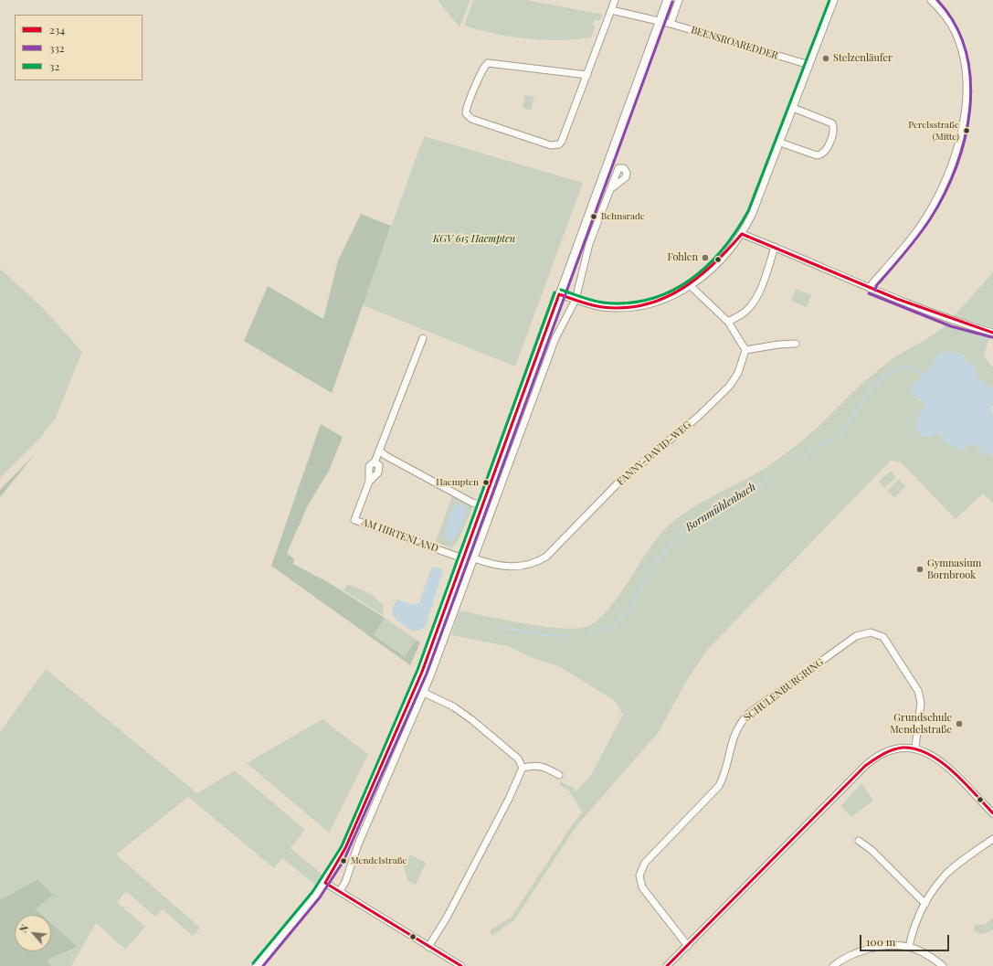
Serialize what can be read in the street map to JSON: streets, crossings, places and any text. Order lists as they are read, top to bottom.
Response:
{
  "streets": {
    "street": [
      "BEENSROAREDDER",
      "FANNY-DAVID-WEG",
      "AM HIRTENLAND",
      "SCHULENBURGRING"
    ]
  },
  "water": ["Bornmühlenbach"],
  "parks": ["KGV 615 Haempten"],
  "places": [
    "Stelzenläufer",
    "Perelsstraße (Mitte)",
    "Behnsrade",
    "Fohlen",
    "Haempten",
    "Gymnasium Bornbrook",
    "Grundschule Mendelstraße",
    "Mendelstraße"
  ],
  "lines": ["transit line 332", "transit line 32", "transit line 234"],
  "legend": ["234", "332", "32"],
  "scale_bar": "100 m",
  "north": "top left"
}
